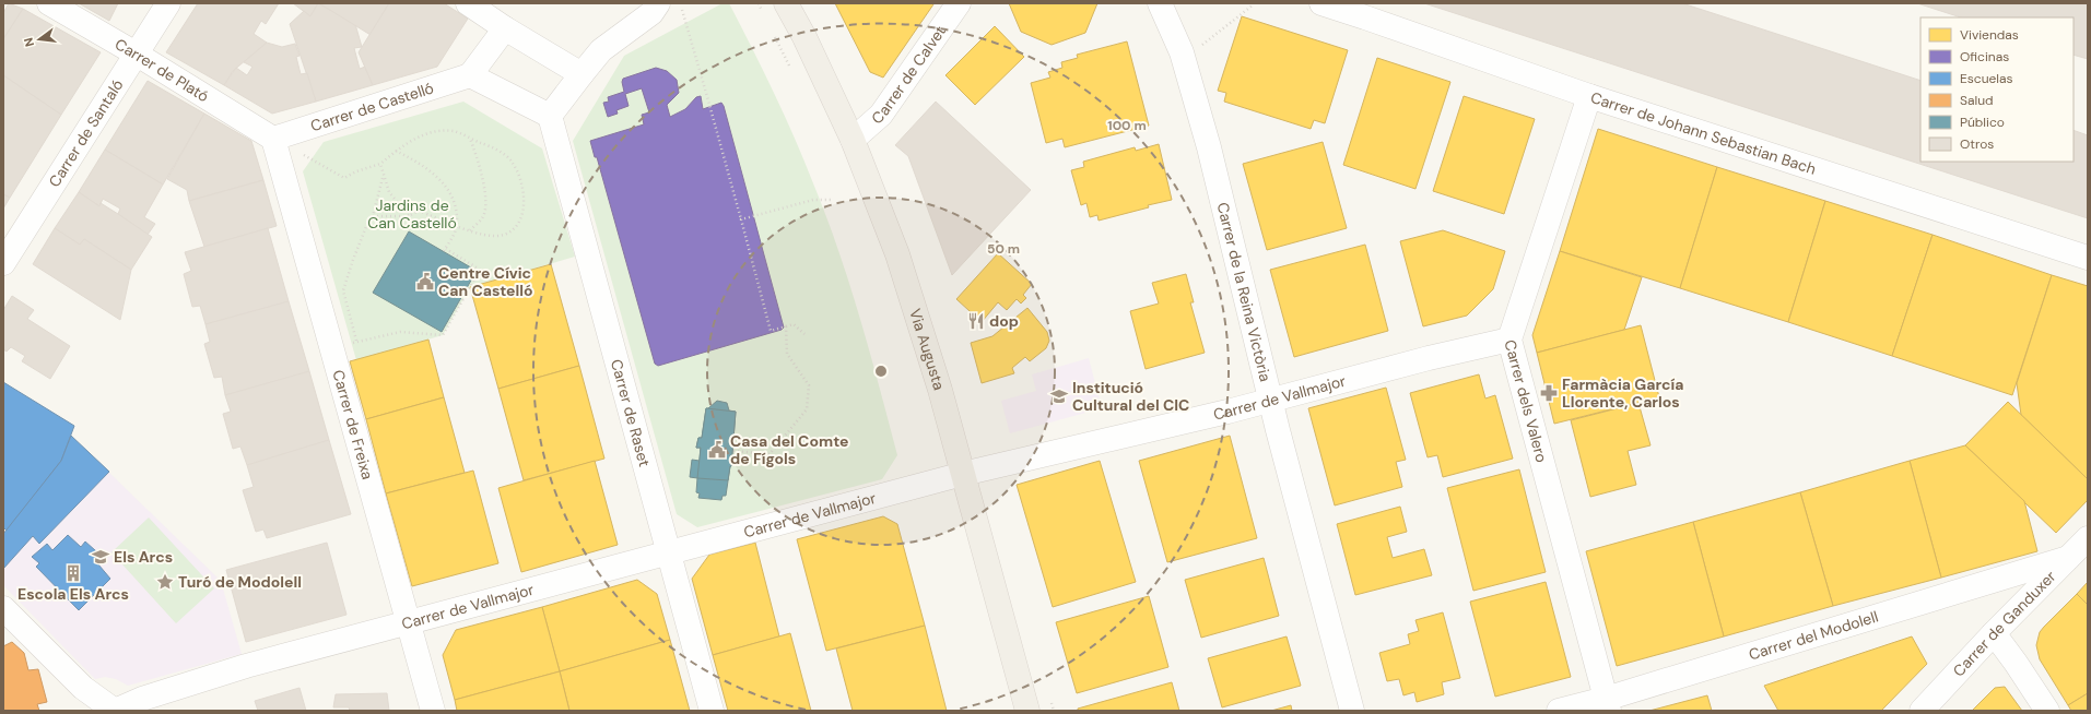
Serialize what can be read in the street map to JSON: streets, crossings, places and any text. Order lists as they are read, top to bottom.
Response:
{
  "streets": {
    "main road": ["Via Augusta"],
    "street": [
      "Carrer de Plató",
      "Carrer de Calvet",
      "Carrer de Castelló",
      "Carrer de Santaló",
      "Carrer de Johann Sebastian Bach",
      "Carrer de la Reina Victòria",
      "Carrer de Vallmajor",
      "Carrer dels Valero",
      "Carrer de Raset",
      "Carrer de Freixa",
      "Carrer de Ganduxer",
      "Carrer del Modolell"
    ]
  },
  "crossings": [
    ["Carrer de Plató", "Carrer de Castelló"],
    ["Carrer de Plató", "Carrer de Santaló"],
    ["Carrer de Plató", "Carrer de Freixa"],
    ["Carrer de Calvet", "Via Augusta"],
    ["Carrer de Castelló", "Carrer de Freixa"],
    ["Carrer de Johann Sebastian Bach", "Carrer dels Valero"],
    ["Carrer de la Reina Victòria", "Carrer de Vallmajor"],
    ["Via Augusta", "Carrer de Vallmajor"],
    ["Carrer de Vallmajor", "Carrer dels Valero"],
    ["Carrer de Vallmajor", "Carrer de Raset"],
    ["Carrer de Vallmajor", "Carrer de Freixa"],
    ["Carrer dels Valero", "Carrer del Modolell"],
    ["Carrer de Ganduxer", "Carrer del Modolell"]
  ],
  "parks": ["Jardins de Can Castelló"],
  "places": {
    "public building": ["Centre Cívic Can Castelló", "Casa del Comte de Fígols"],
    "restaurant": ["dop"],
    "pharmacy": ["Farmàcia García Llorente, Carlos"],
    "school or university": ["Institució Cultural del CIC", "Els Arcs"],
    "building": ["Escola Els Arcs"],
    "place": ["Turó de Modolell"]
  },
  "legend": [
    "Viviendas",
    "Oficinas",
    "Escuelas",
    "Salud",
    "Público",
    "Otros"
  ],
  "north": "left",
  "rings": ["100 m", "50 m"]
}
